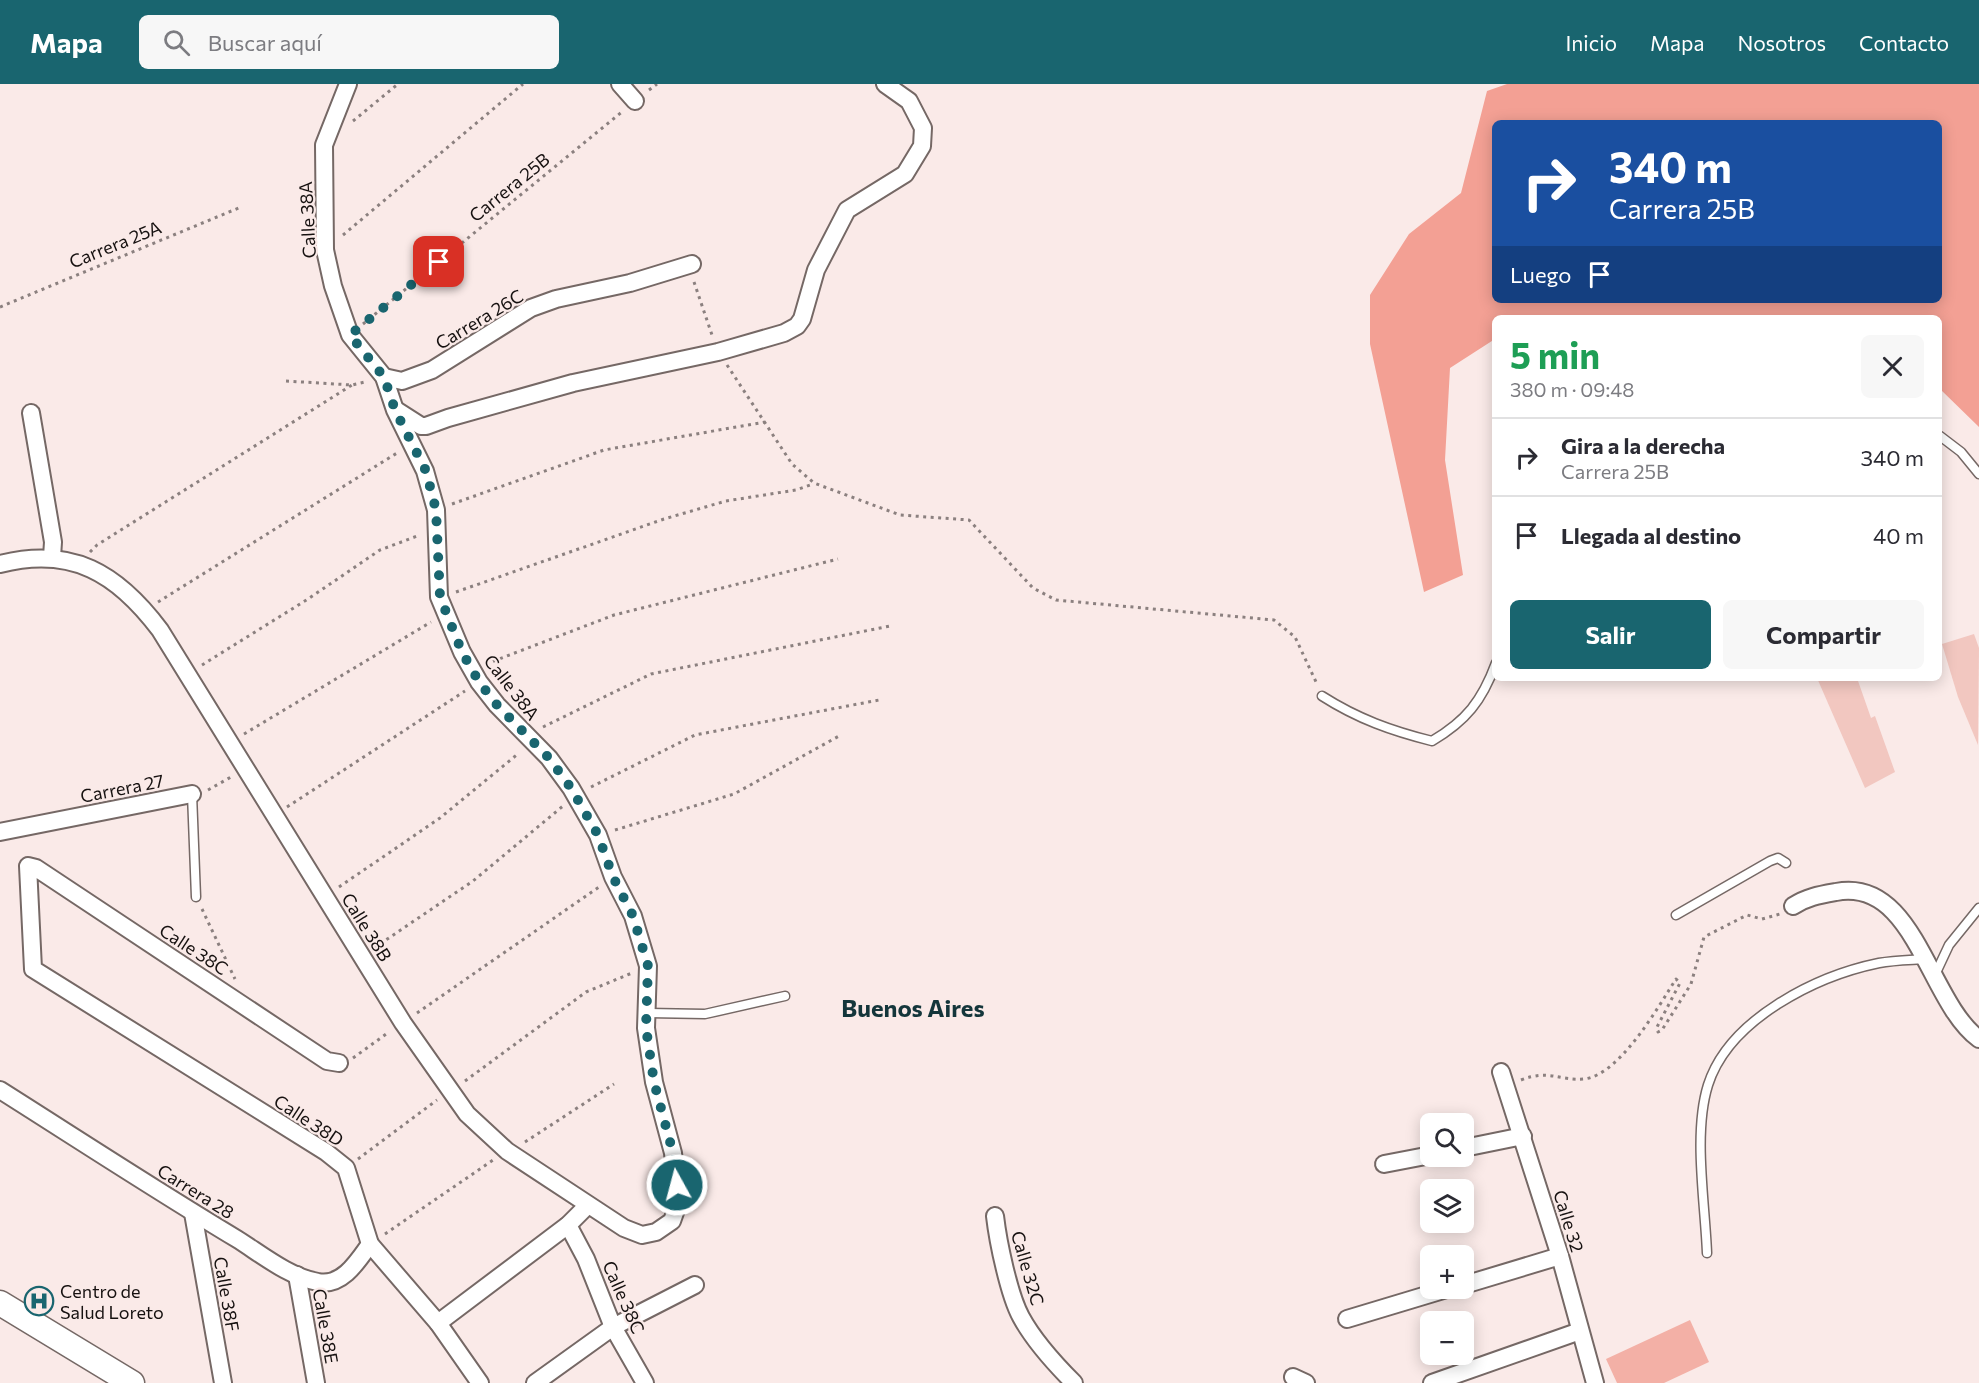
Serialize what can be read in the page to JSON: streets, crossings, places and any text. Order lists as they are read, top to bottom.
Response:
{
  "streets": {
    "street": [
      "Calle 38A",
      "Carrera 26C",
      "Carrera 27",
      "Calle 38B",
      "Calle 38C",
      "Calle 38D",
      "Carrera 28",
      "Calle 32",
      "Calle 32C",
      "Calle 38F",
      "Calle 38E"
    ],
    "path": ["Carrera 25B", "Carrera 25A"]
  },
  "crossings": [
    ["Carrera 25B", "Calle 38A"],
    ["Calle 38A", "Carrera 26C"],
    ["Calle 38A", "Calle 38B"],
    ["Calle 38C", "Calle 38D"],
    ["Calle 38D", "Carrera 28"],
    ["Carrera 28", "Calle 38F"],
    ["Carrera 28", "Calle 38E"]
  ],
  "districts": ["Buenos Aires"],
  "places": {
    "hospital": ["Centro de Salud Loreto"]
  },
  "page": {
    "header": "Mapa",
    "search": "Buscar aquí",
    "nav": [
      "Inicio",
      "Mapa",
      "Nosotros",
      "Contacto"
    ],
    "turn": ["340 m", "Carrera 25B"],
    "then": "Luego",
    "heading": ["5 min", "380 m · 09:48"],
    "list": [
      {
        "name": "Gira a la derecha",
        "note": "Carrera 25B",
        "value": "340 m"
      },
      {
        "name": "Llegada al destino",
        "value": "40 m"
      }
    ],
    "buttons": ["Salir", "Compartir"],
    "map_buttons": ["+", "−"]
  }
}
